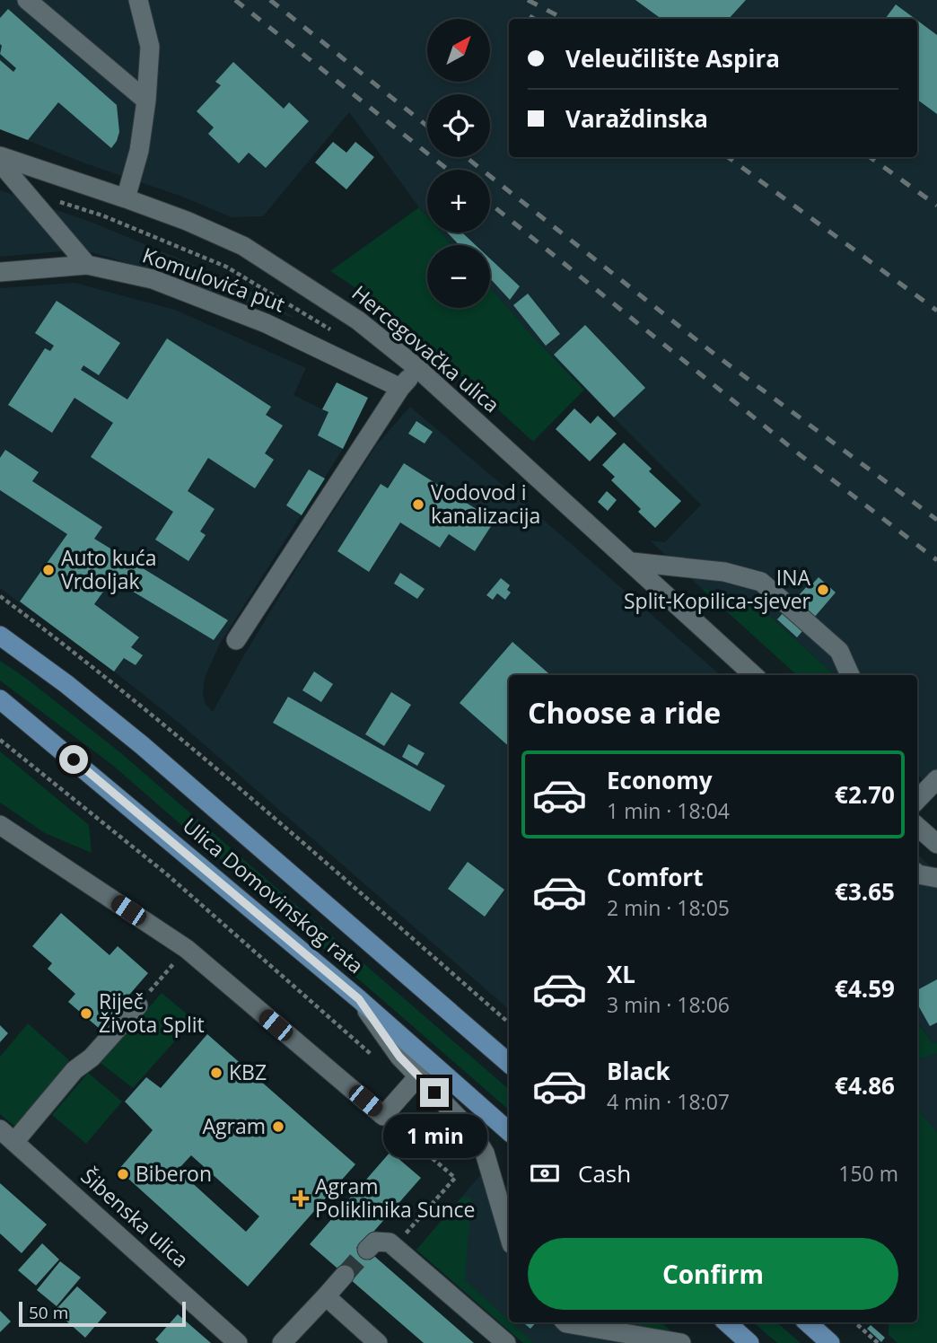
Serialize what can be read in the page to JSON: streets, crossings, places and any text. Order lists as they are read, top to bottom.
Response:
{
  "streets": {
    "main road": ["Ulica Domovinskog rata"],
    "street": ["Komulovića put", "Hercegovačka ulica", "Šibenska ulica"]
  },
  "places": {
    "other": [
      "Vodovod i kanalizacija",
      "Auto kuća Vrdoljak",
      "INA Split-Kopilica-sjever",
      "Riječ Života Split",
      "KBZ",
      "Agram",
      "Biberon"
    ],
    "health": ["Agram Poliklinika Sunce"]
  },
  "scale_bar": "50 m",
  "north": "top right",
  "page": {
    "map_buttons": ["+", "−"],
    "banner": ["Veleučilište Aspira", "Varaždinska"],
    "heading": "Choose a ride",
    "list": [
      {
        "name": "Economy",
        "note": "1 min · 18:04",
        "value": "€2.70"
      },
      {
        "name": "Comfort",
        "note": "2 min · 18:05",
        "value": "€3.65"
      },
      {
        "name": "XL",
        "note": "3 min · 18:06",
        "value": "€4.59"
      },
      {
        "name": "Black",
        "note": "4 min · 18:07",
        "value": "€4.86"
      }
    ],
    "bubble": "1 min",
    "pay": ["Cash", "150 m"],
    "buttons": "Confirm",
    "scale": "50 m"
  }
}
